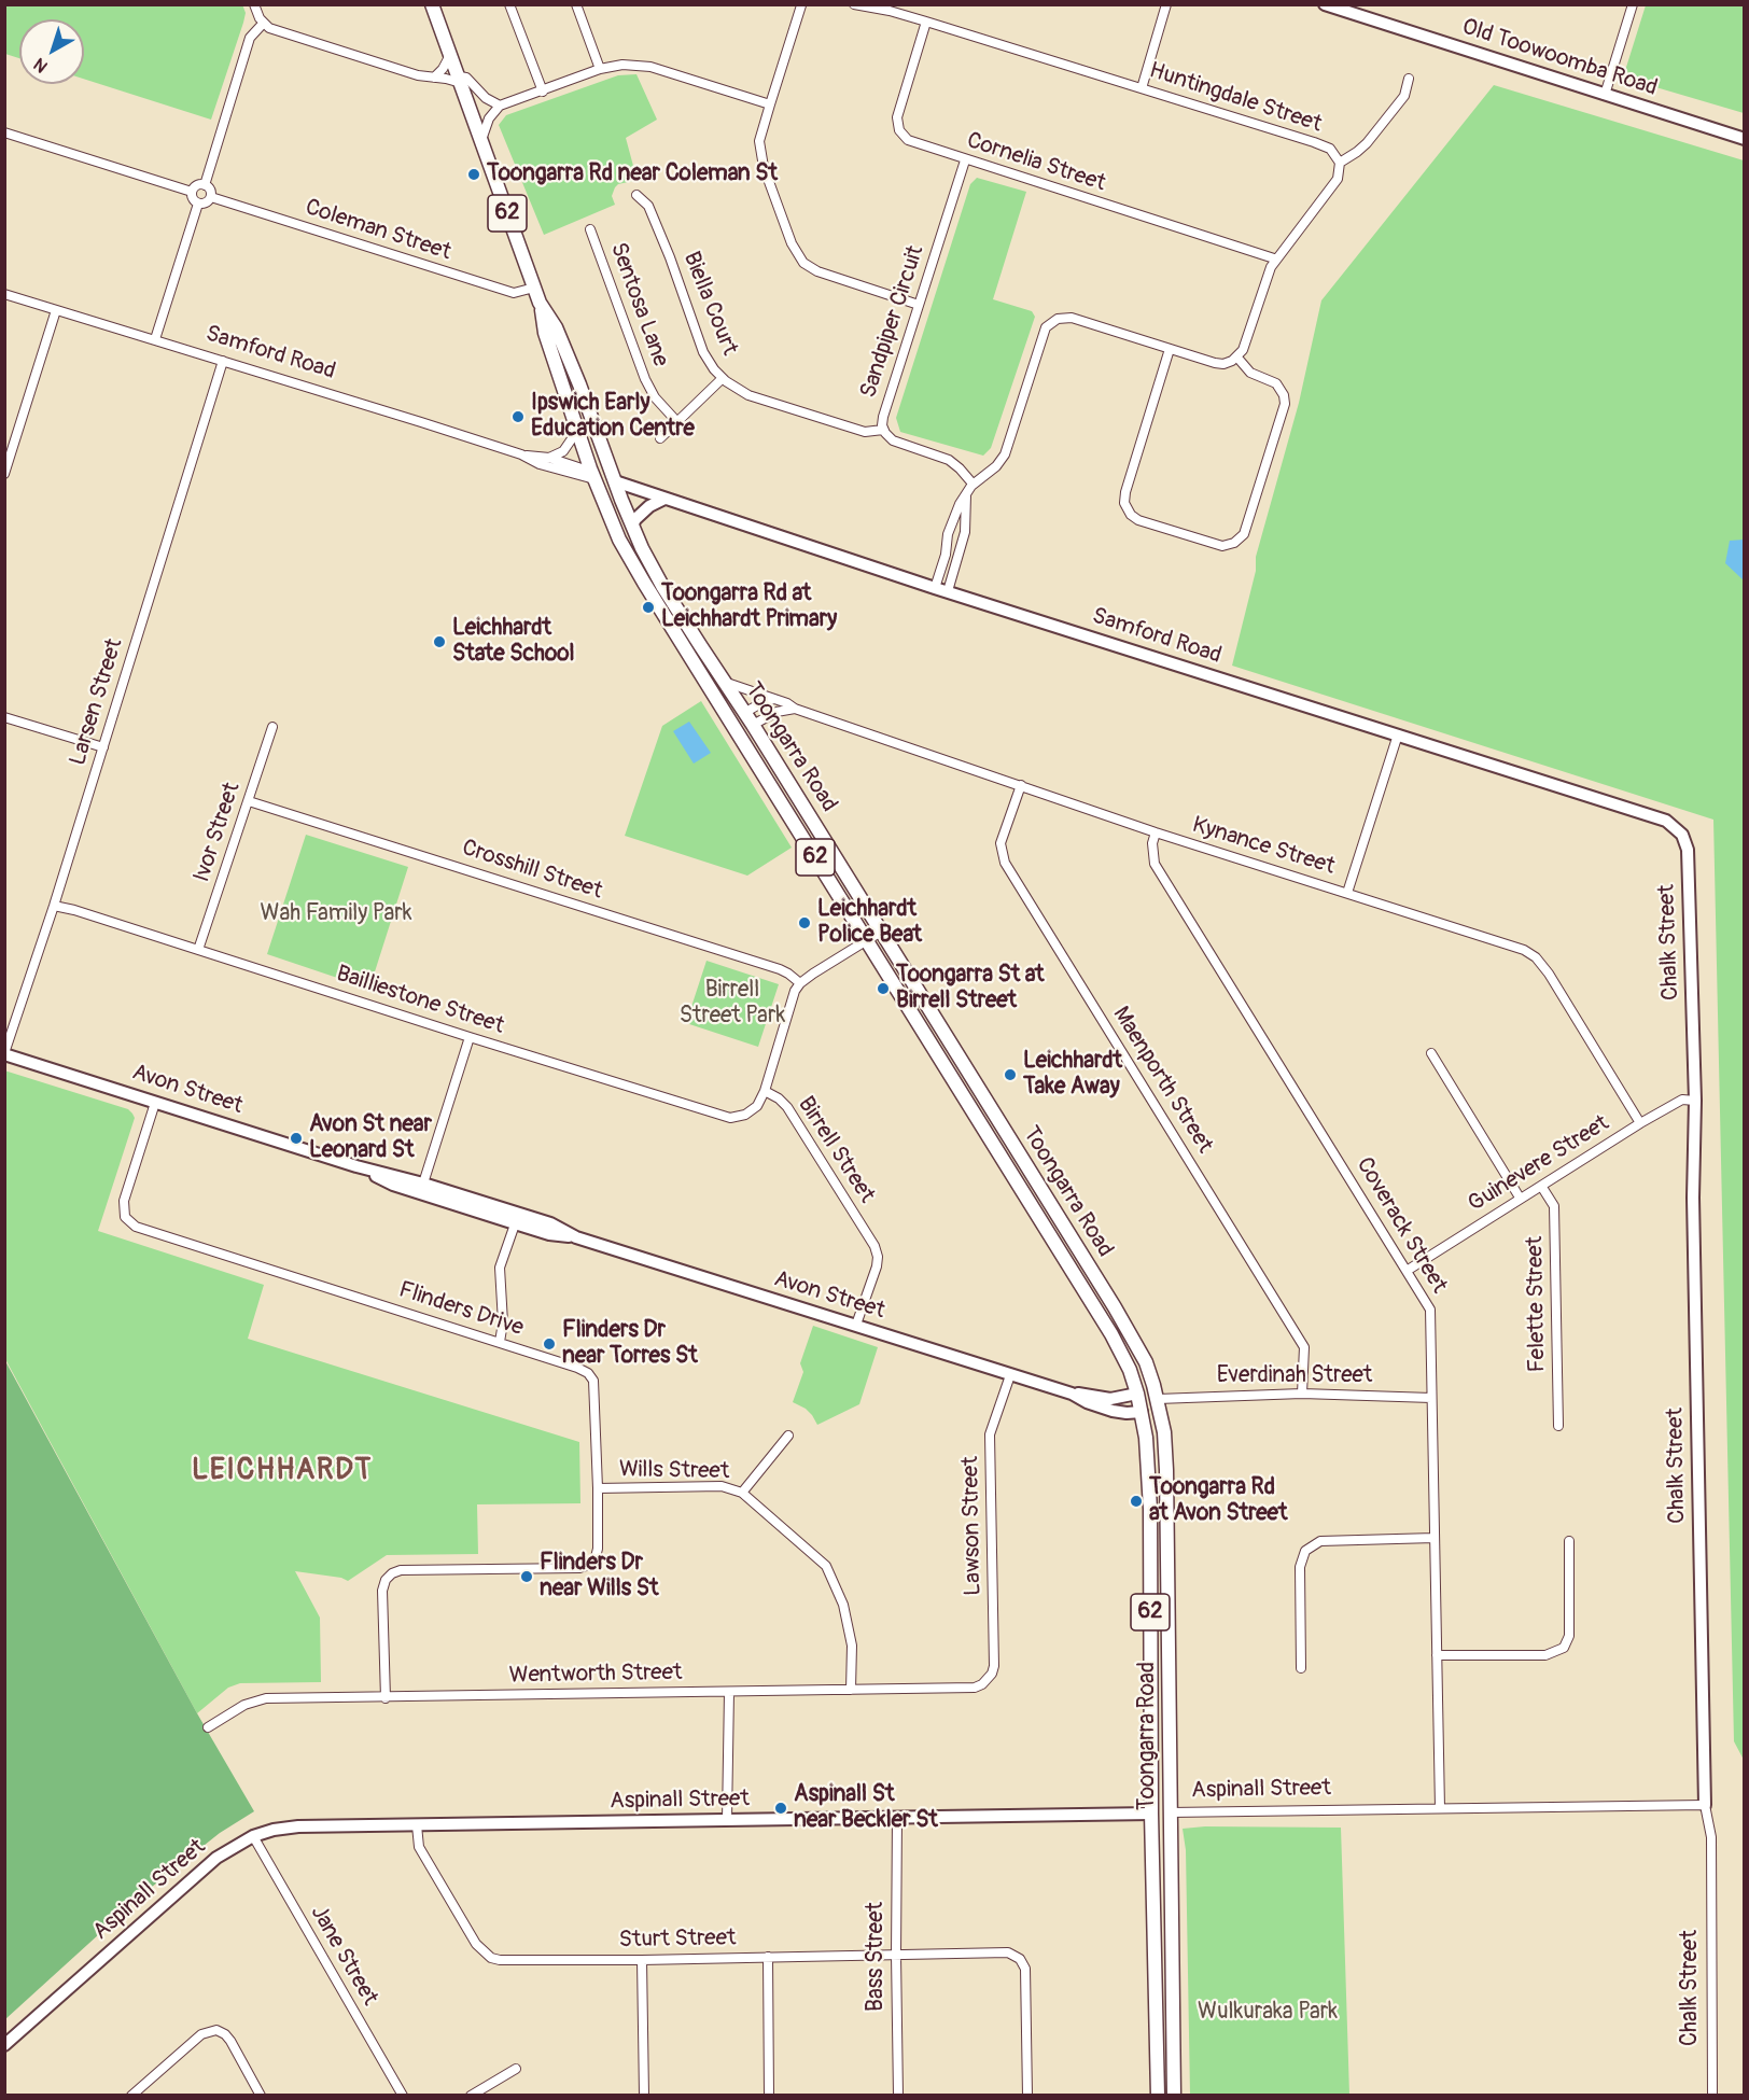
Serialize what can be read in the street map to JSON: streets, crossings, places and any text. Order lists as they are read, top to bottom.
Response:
{
  "streets": {
    "main road": [
      "62",
      "Samford Road",
      "Toongarra Road",
      "Aspinall Street"
    ],
    "street": [
      "Old Toowoomba Road",
      "Huntingdale Street",
      "Cornelia Street",
      "Coleman Street",
      "Biella Court",
      "Sentosa Lane",
      "Sandpiper Circuit",
      "Larsen Street",
      "Ivor Street",
      "Kynance Street",
      "Crosshill Street",
      "Chalk Street",
      "Bailliestone Street",
      "Maenporth Street",
      "Avon Street",
      "Birrell Street",
      "Guinevere Street",
      "Coverack Street",
      "Felette Street",
      "Flinders Drive",
      "Everdinah Street",
      "Wills Street",
      "Lawson Street",
      "Wentworth Street",
      "Sturt Street",
      "Jane Street",
      "Bass Street"
    ]
  },
  "crossings": [
    ["Huntingdale Street", "Cornelia Street"],
    ["Cornelia Street", "Sandpiper Circuit"],
    ["Coleman Street", "Toongarra Road"],
    ["Biella Court", "Sandpiper Circuit"],
    ["Samford Road", "Larsen Street"],
    ["Samford Road", "Toongarra Road"],
    ["Samford Road", "Chalk Street"],
    ["Larsen Street", "Bailliestone Street"],
    ["Larsen Street", "Avon Street"],
    ["Toongarra Road", "Kynance Street"],
    ["Toongarra Road", "Avon Street"],
    ["Toongarra Road", "Everdinah Street"],
    ["Toongarra Road", "Aspinall Street"],
    ["Ivor Street", "Crosshill Street"],
    ["Ivor Street", "Bailliestone Street"],
    ["Kynance Street", "Maenporth Street"],
    ["Kynance Street", "Guinevere Street"],
    ["Kynance Street", "Coverack Street"],
    ["Crosshill Street", "Birrell Street"],
    ["Chalk Street", "Guinevere Street"],
    ["Chalk Street", "Aspinall Street"],
    ["Bailliestone Street", "Birrell Street"],
    ["Maenporth Street", "Everdinah Street"],
    ["Avon Street", "Birrell Street"],
    ["Avon Street", "Flinders Drive"],
    ["Avon Street", "Lawson Street"],
    ["Guinevere Street", "Coverack Street"],
    ["Guinevere Street", "Felette Street"],
    ["Coverack Street", "Everdinah Street"],
    ["Coverack Street", "Aspinall Street"],
    ["Flinders Drive", "Wills Street"],
    ["Flinders Drive", "Wentworth Street"],
    ["Wills Street", "Wentworth Street"],
    ["Lawson Street", "Wentworth Street"],
    ["Aspinall Street", "Sturt Street"],
    ["Aspinall Street", "Jane Street"],
    ["Aspinall Street", "Bass Street"],
    ["Sturt Street", "Bass Street"]
  ],
  "districts": ["LEICHHARDT"],
  "parks": ["Wah Family Park", "Birrell Street Park", "Wulkuraka Park"],
  "places": [
    "Toongarra Rd near Coleman St",
    "Ipswich Early Education Centre",
    "Toongarra Rd at Leichhardt Primary",
    "Leichhardt State School",
    "Leichhardt Police Beat",
    "Toongarra St at Birrell Street",
    "Leichhardt Take Away",
    "Avon St near Leonard St",
    "Flinders Dr near Torres St",
    "Toongarra Rd at Avon Street",
    "Flinders Dr near Wills St",
    "Aspinall St near Beckler St"
  ],
  "north": "bottom left"
}
